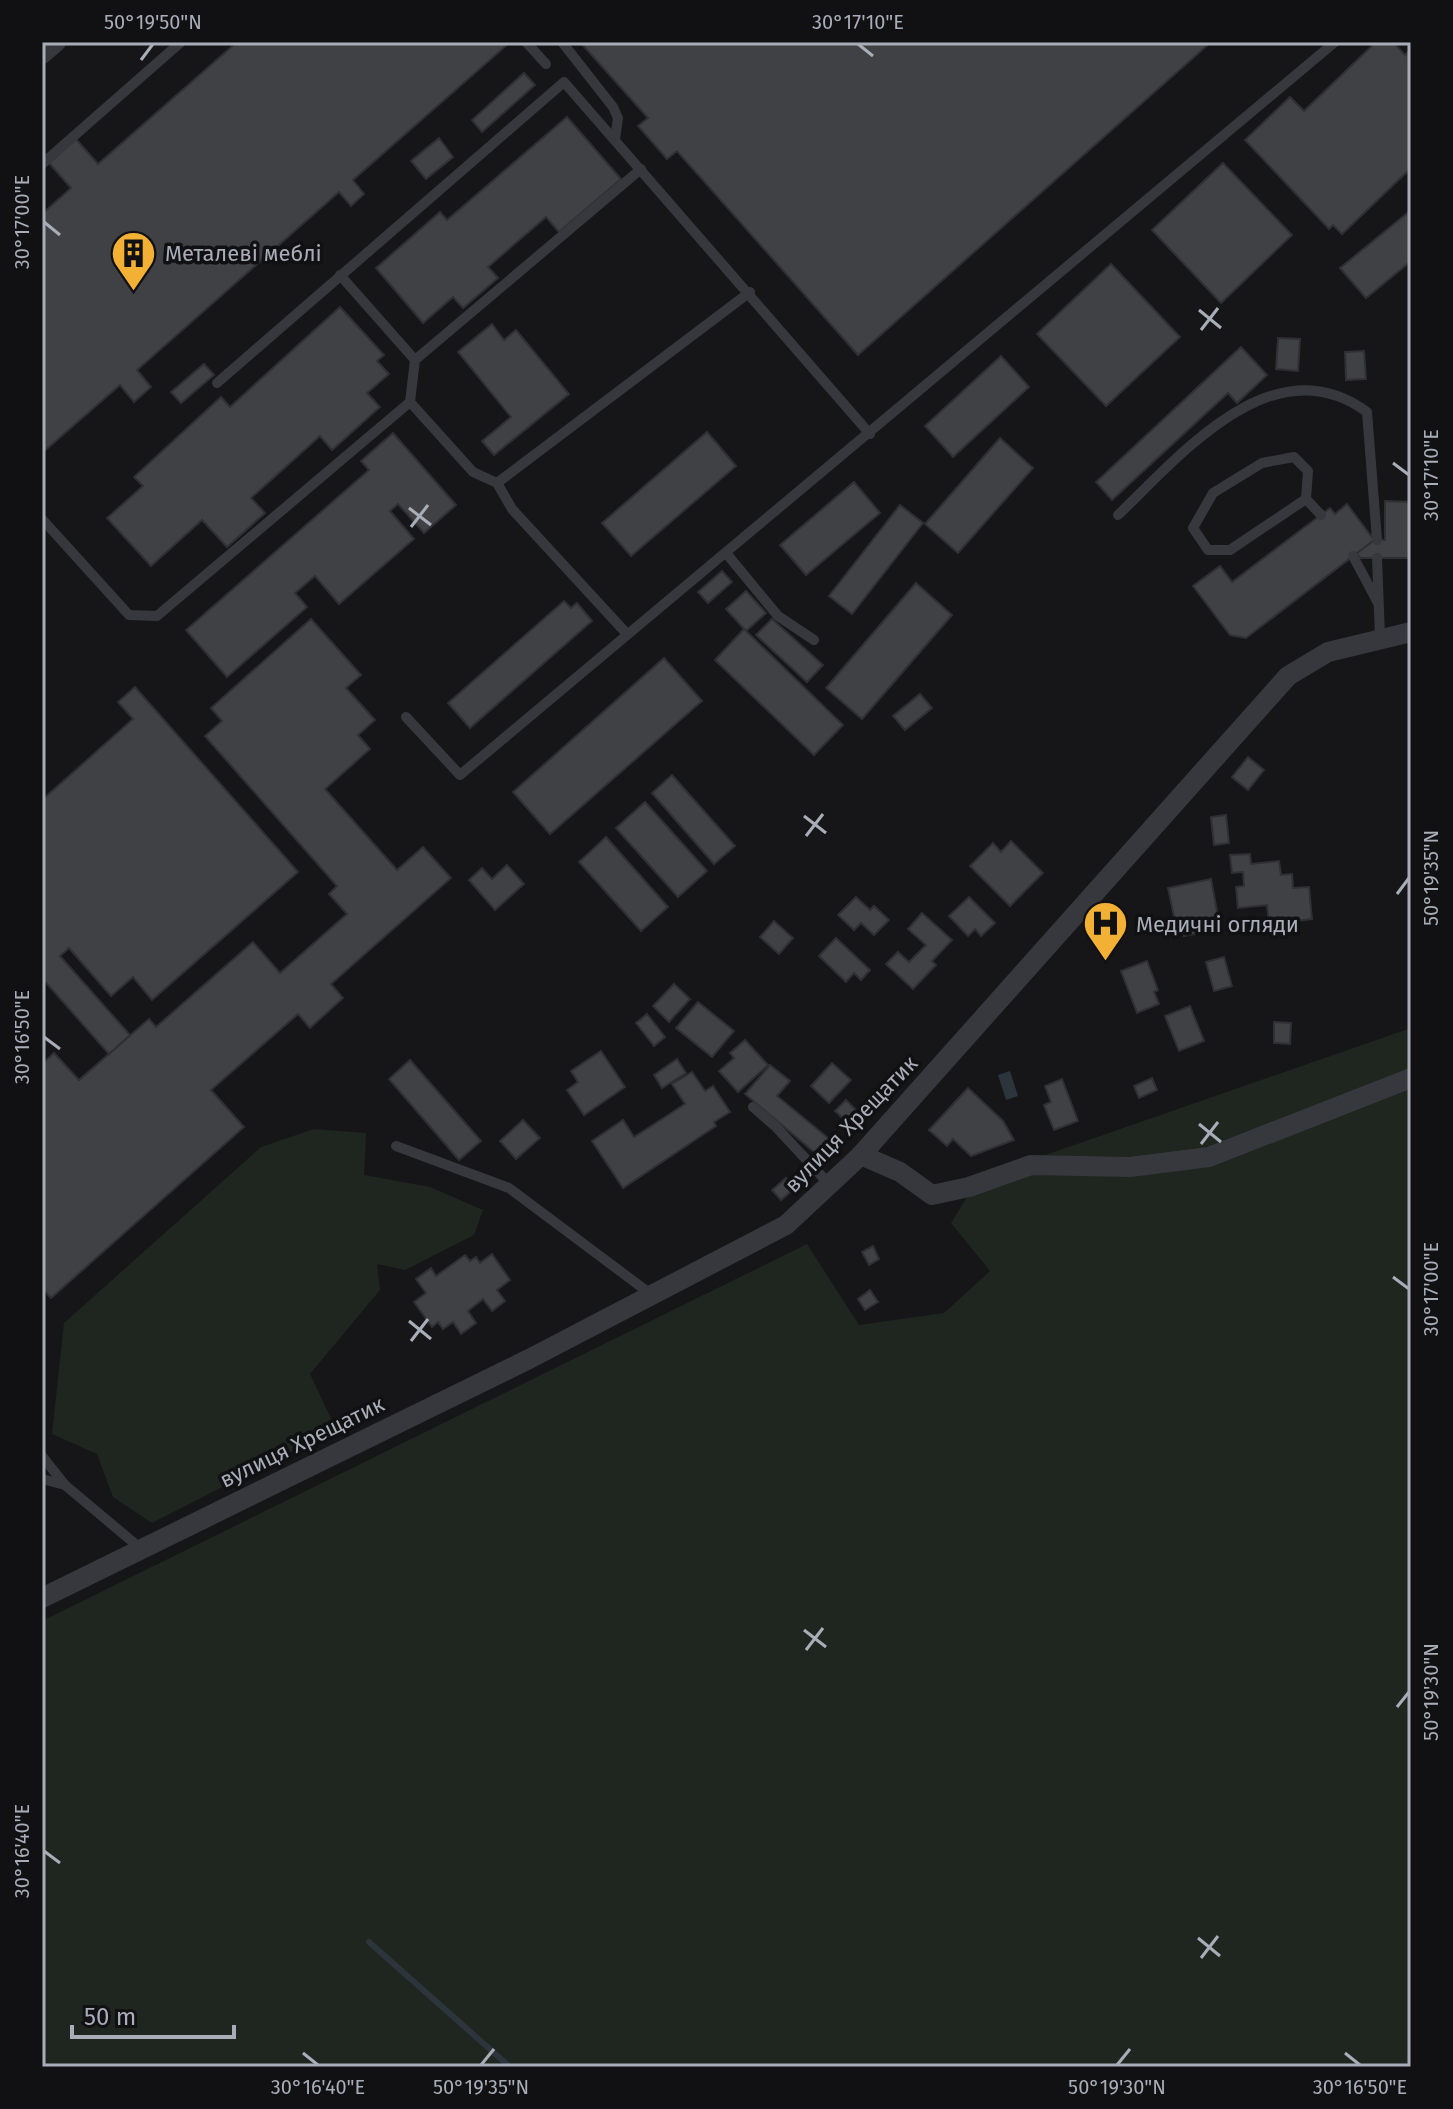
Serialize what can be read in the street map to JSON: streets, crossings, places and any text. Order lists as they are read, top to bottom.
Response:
{
  "streets": {
    "street": ["вулиця Хрещатик"]
  },
  "places": {
    "building": ["Металеві меблі"],
    "hospital": ["Медичні огляди"]
  },
  "scale_bar": "50 m",
  "coordinates": [
    "50°19'50\"N",
    "30°17'10\"E",
    "30°17'00\"E",
    "50°19'35\"N",
    "30°16'50\"E",
    "50°19'30\"N",
    "30°16'40\"E"
  ]
}
